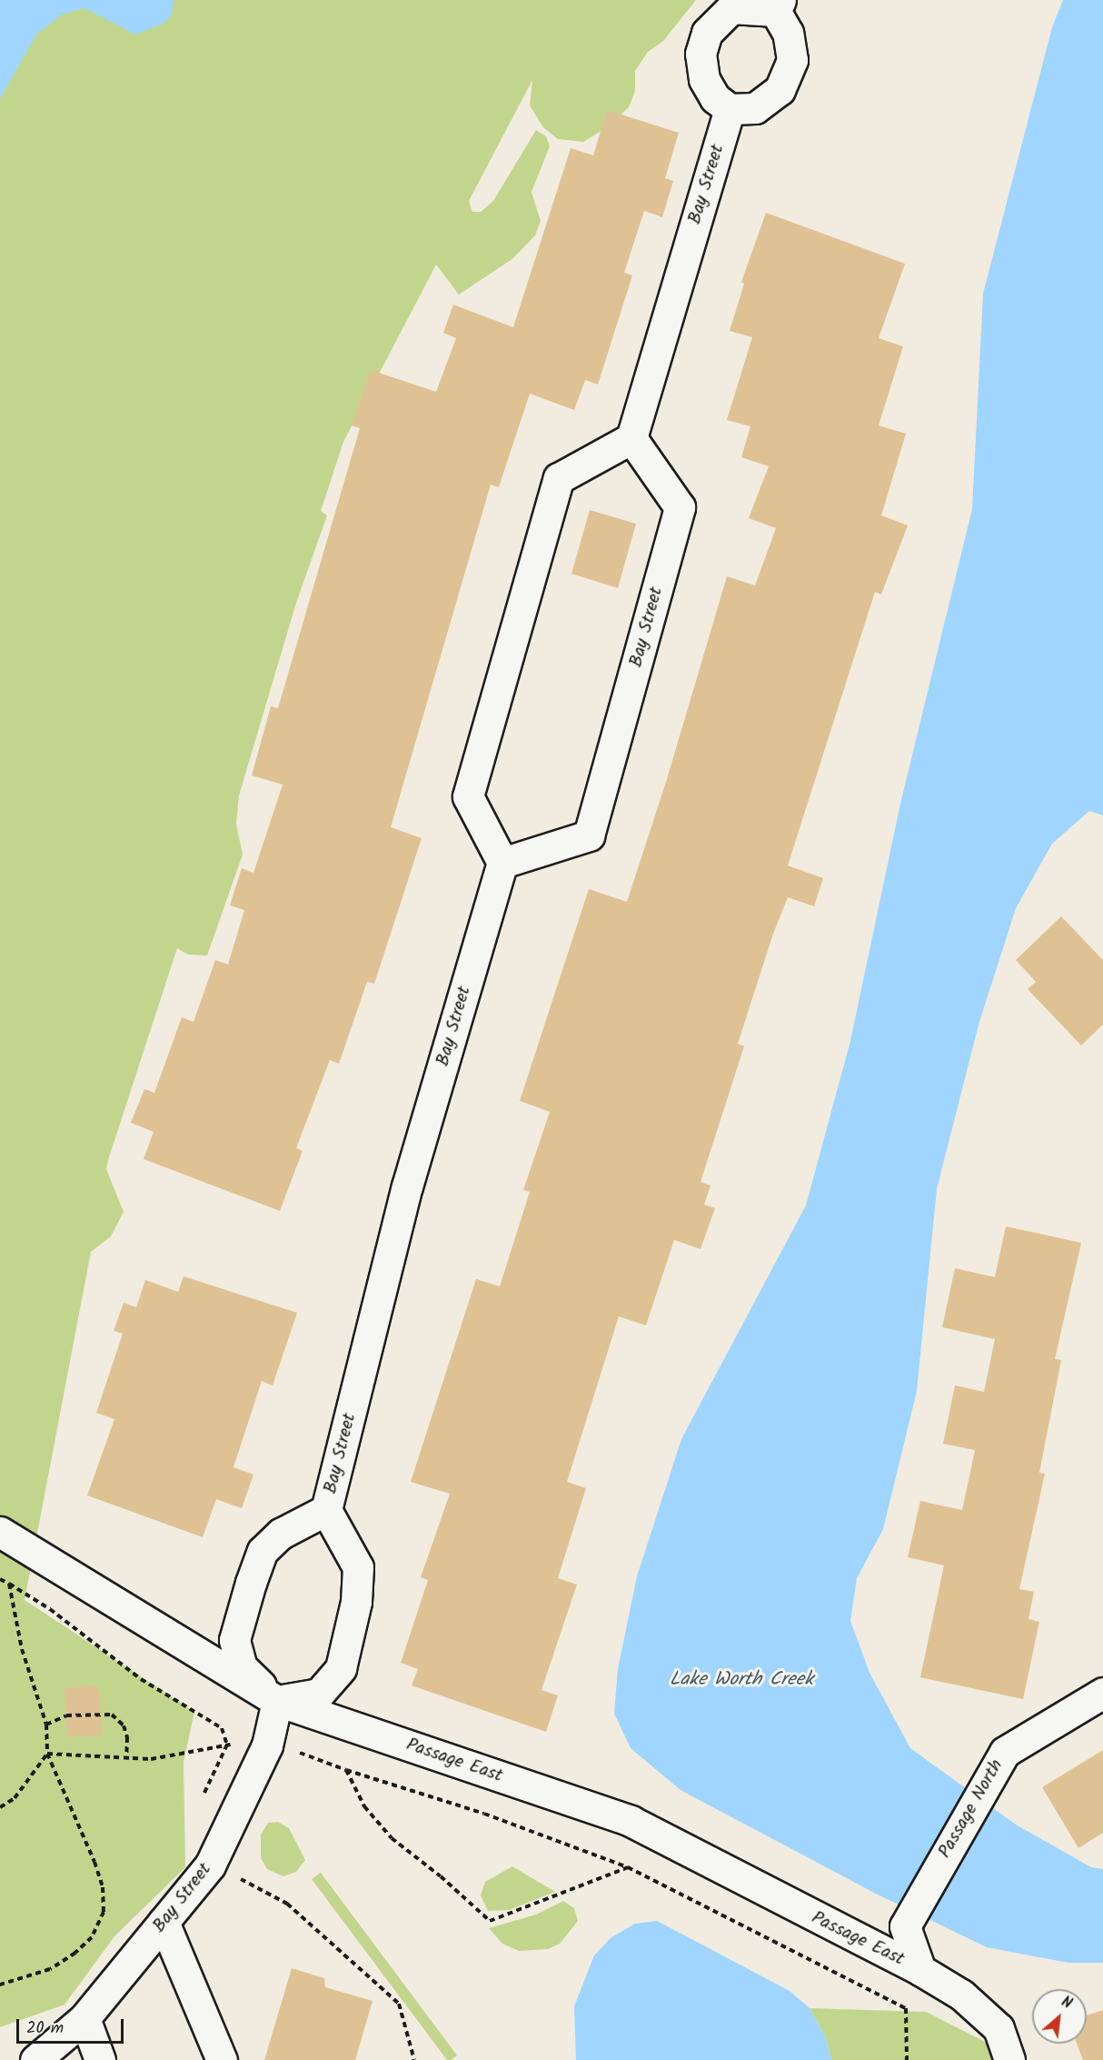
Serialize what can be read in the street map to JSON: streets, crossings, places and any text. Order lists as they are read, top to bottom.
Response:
{
  "streets": {
    "lane": ["Bay Street", "Passage East", "Passage North"]
  },
  "crossings": [
    ["Bay Street", "Passage East"],
    ["Passage East", "Passage North"]
  ],
  "water": ["Lake Worth Creek"],
  "scale_bar": "20 m",
  "north": "top right"
}
